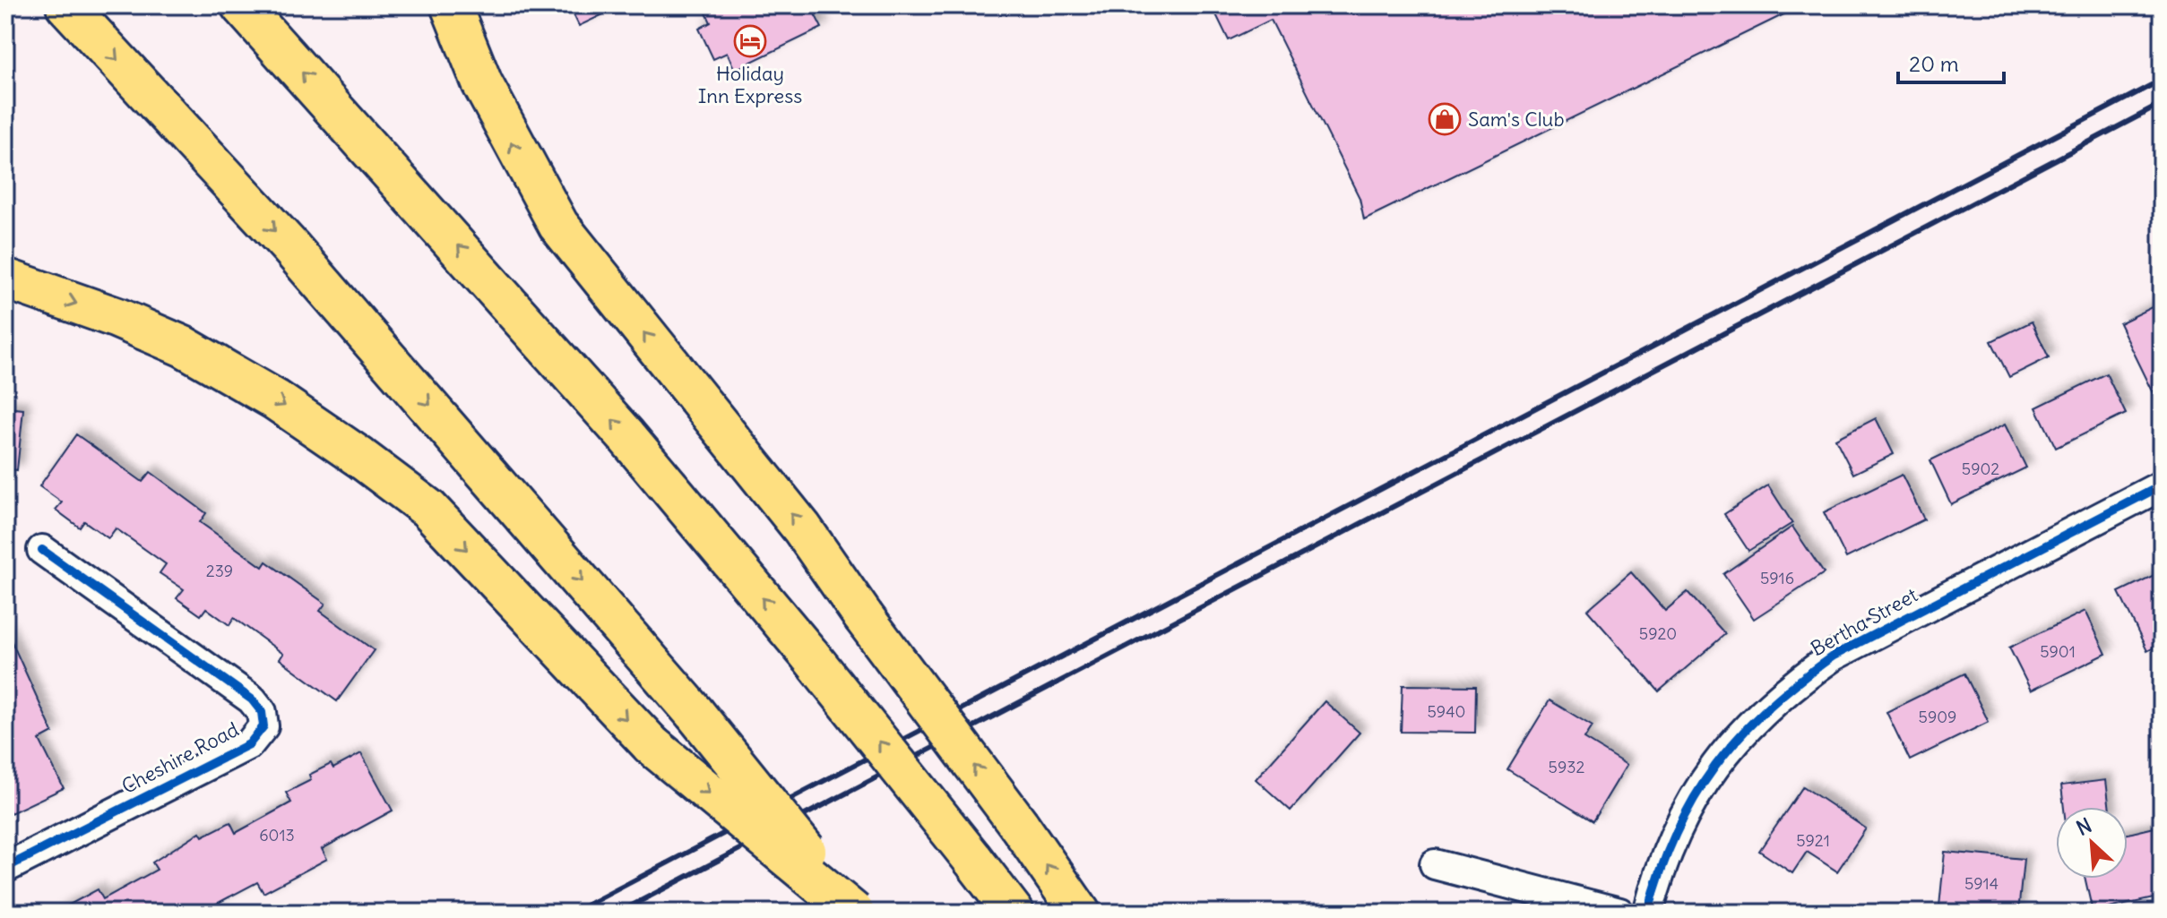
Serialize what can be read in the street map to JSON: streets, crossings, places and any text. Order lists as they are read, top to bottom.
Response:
{
  "streets": {
    "street": ["Bertha Street", "Cheshire Road"]
  },
  "places": {
    "hotel": ["Holiday Inn Express"],
    "shop": ["Sam's Club"]
  },
  "house_numbers": [
    "5902",
    "239",
    "5916",
    "5920",
    "5901",
    "5940",
    "5909",
    "5932",
    "6013",
    "5921",
    "5914"
  ],
  "scale_bar": "20 m",
  "north": "top left"
}
